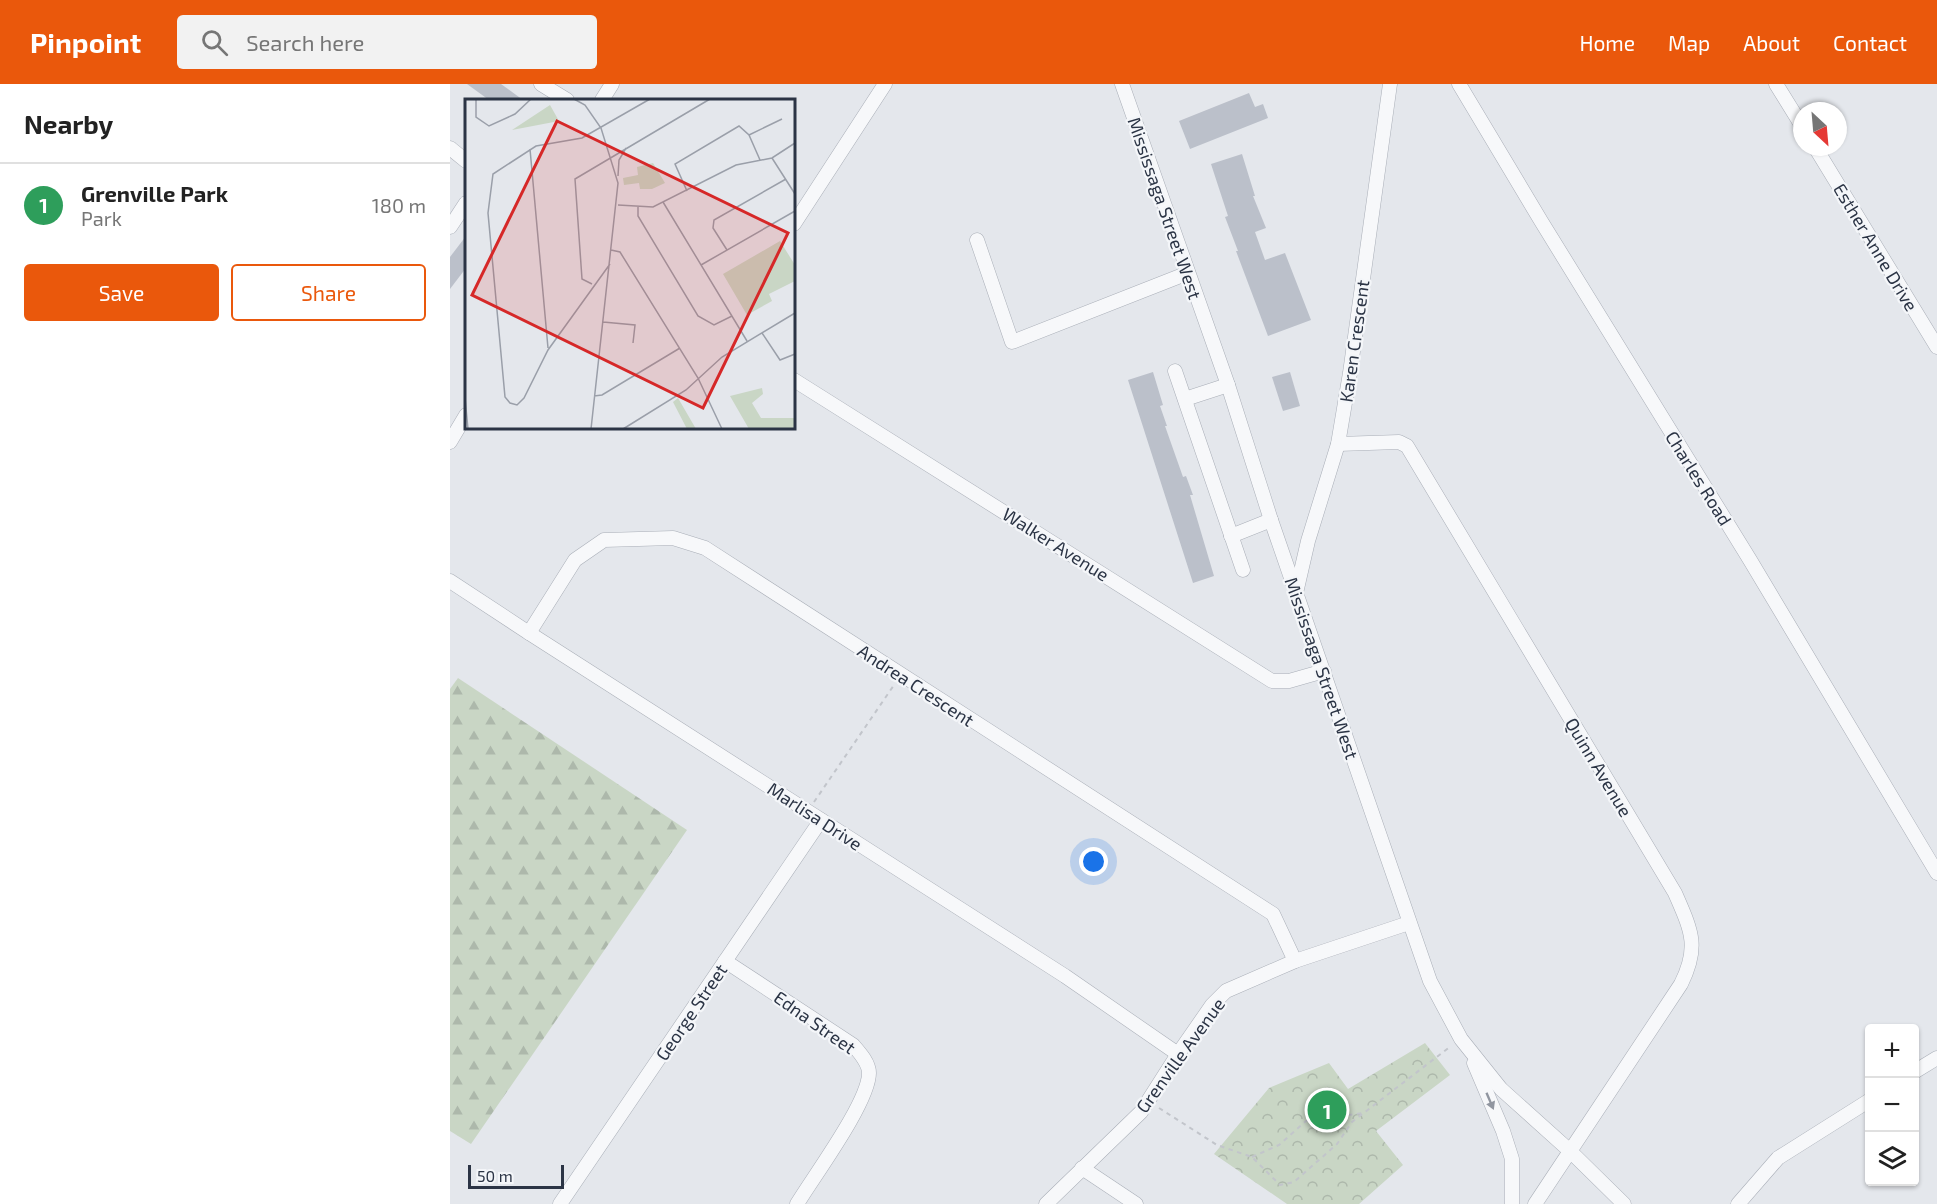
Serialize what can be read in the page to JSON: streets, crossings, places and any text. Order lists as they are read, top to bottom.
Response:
{
  "streets": {
    "street": [
      "Mississaga Street West",
      "Esther Anne Drive",
      "Karen Crescent",
      "Charles Road",
      "Walker Avenue",
      "Andrea Crescent",
      "Quinn Avenue",
      "Marlisa Drive",
      "George Street",
      "Edna Street",
      "Grenville Avenue"
    ]
  },
  "crossings": [
    ["Mississaga Street West", "Karen Crescent"],
    ["Mississaga Street West", "Walker Avenue"],
    ["Mississaga Street West", "Quinn Avenue"],
    ["Mississaga Street West", "Grenville Avenue"],
    ["Karen Crescent", "Quinn Avenue"],
    ["Andrea Crescent", "Marlisa Drive"],
    ["Andrea Crescent", "Grenville Avenue"],
    ["Marlisa Drive", "George Street"],
    ["Marlisa Drive", "Grenville Avenue"],
    ["George Street", "Edna Street"]
  ],
  "scale_bar": "50 m",
  "north": "bottom right",
  "page": {
    "header": "Pinpoint",
    "search": "Search here",
    "nav": [
      "Home",
      "Map",
      "About",
      "Contact"
    ],
    "heading": "Nearby",
    "list": [
      {
        "mark": "1",
        "name": "Grenville Park",
        "note": "Park",
        "value": "180 m"
      }
    ],
    "buttons": ["Save", "Share"],
    "map_buttons": ["+", "−"],
    "pins": "1",
    "scale": "50 m"
  }
}
